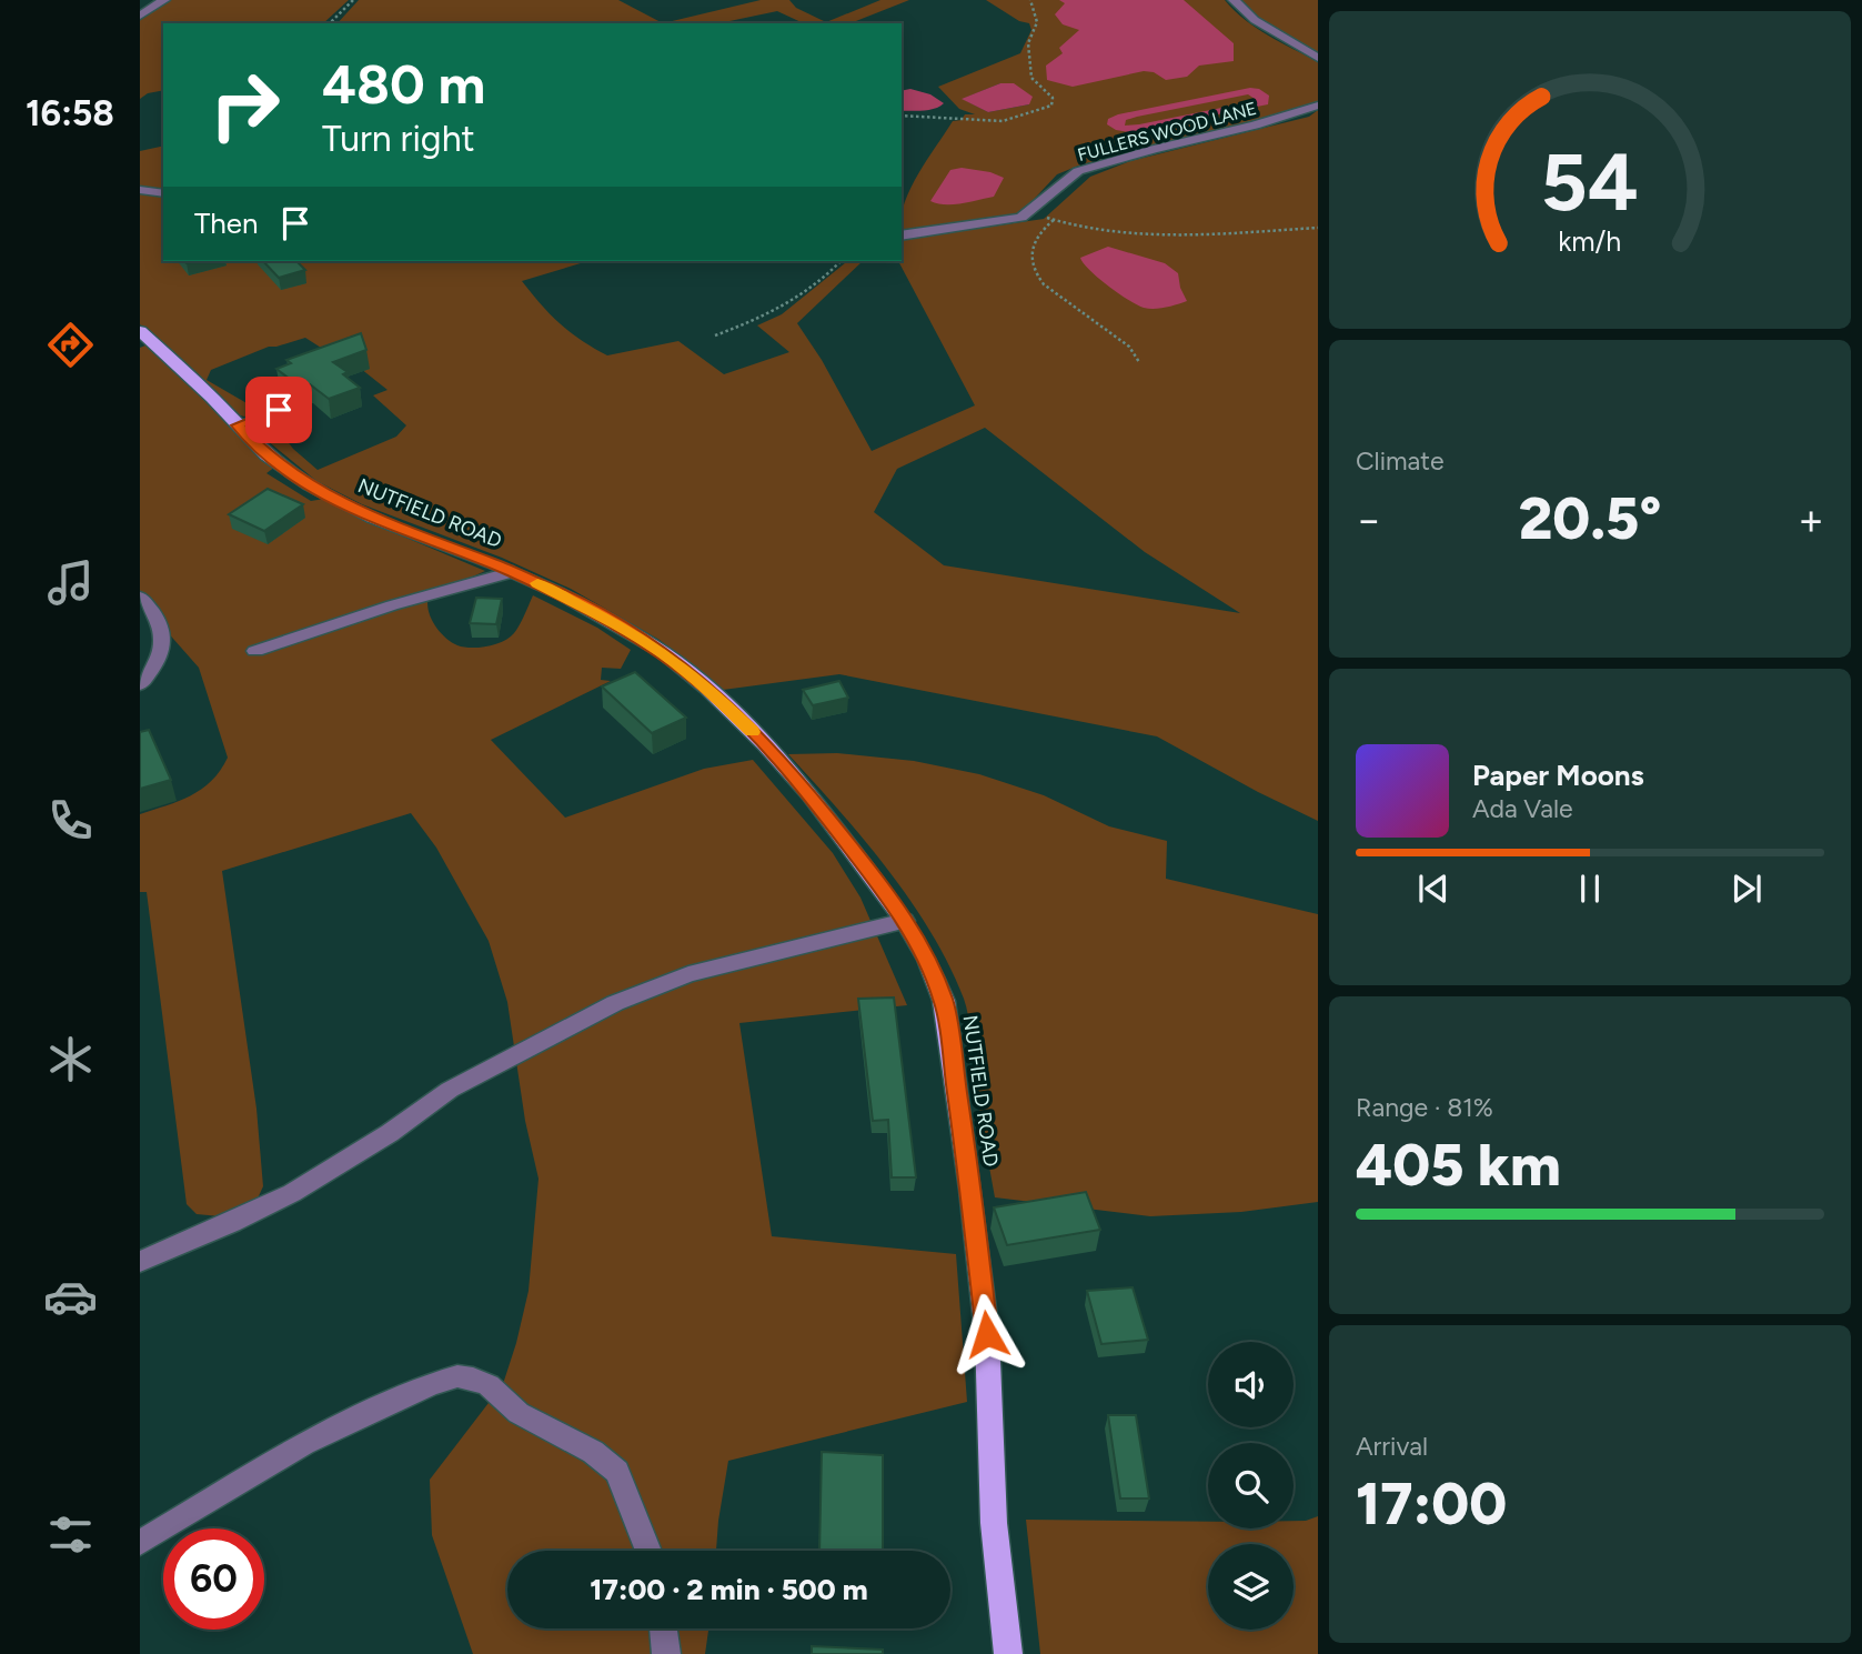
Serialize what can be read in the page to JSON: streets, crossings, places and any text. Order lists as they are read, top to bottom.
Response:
{
  "streets": {
    "main road": ["NUTFIELD ROAD"],
    "street": ["FULLERS WOOD LANE"]
  },
  "page": {
    "tabs": "16:58",
    "turn": ["480 m", "Turn right"],
    "then": "Then",
    "tile": [
      "Climate",
      ["Range · 81%", "405 km"],
      ["Arrival", "17:00"]
    ],
    "heat": ["−", "20.5°", "+"],
    "song": ["Paper Moons", "Ada Vale"],
    "limit": "60",
    "trip": "17:00 · 2 min · 500 m",
    "gauge": ["54", "km/h"]
  }
}
